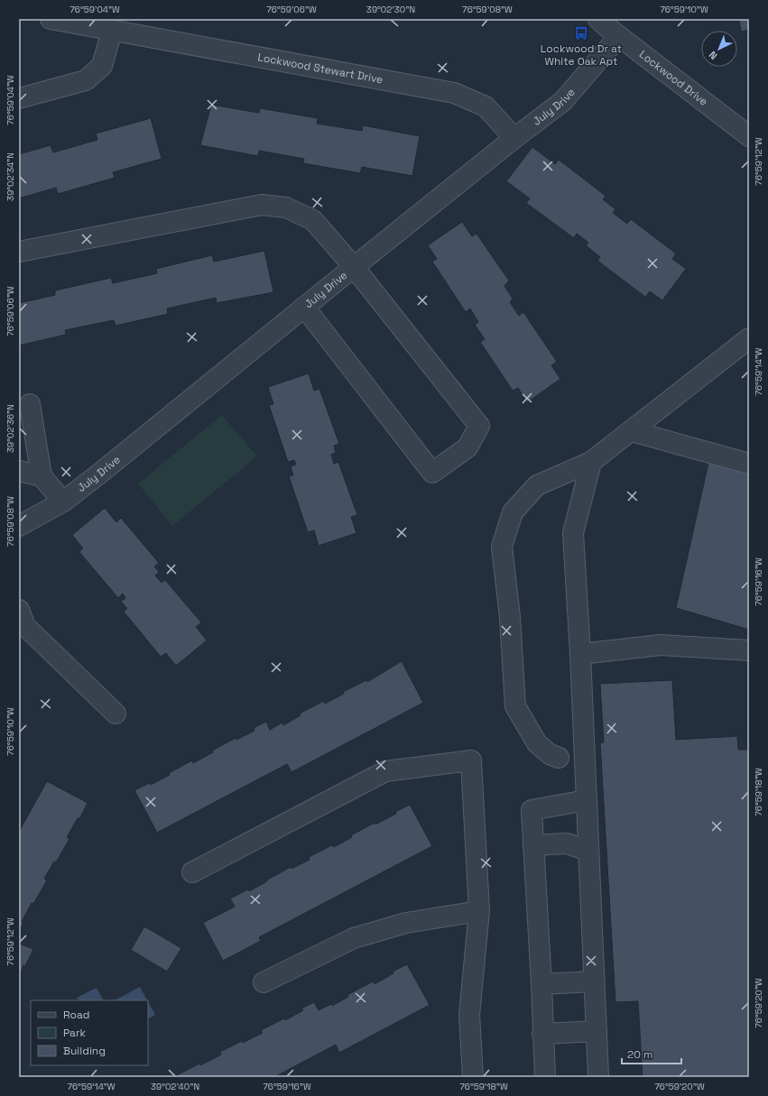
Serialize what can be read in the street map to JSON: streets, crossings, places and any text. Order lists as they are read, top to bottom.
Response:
{
  "streets": {
    "street": ["Lockwood Stewart Drive", "Lockwood Drive", "July Drive"]
  },
  "crossings": [
    ["Lockwood Stewart Drive", "July Drive"],
    ["Lockwood Drive", "July Drive"]
  ],
  "places": {
    "bus stop": ["Lockwood Dr at White Oak Apt"]
  },
  "legend": ["Road", "Park", "Building"],
  "scale_bar": "20 m",
  "north": "bottom left",
  "coordinates": [
    "76°59'04\"W",
    "76°59'06\"W",
    "39°02'30\"N",
    "76°59'08\"W",
    "76°59'10\"W",
    "76°59'12\"W",
    "39°02'34\"N",
    "76°59'14\"W",
    "39°02'36\"N",
    "76°59'16\"W",
    "76°59'18\"W",
    "76°59'20\"W",
    "39°02'40\"N"
  ]
}
